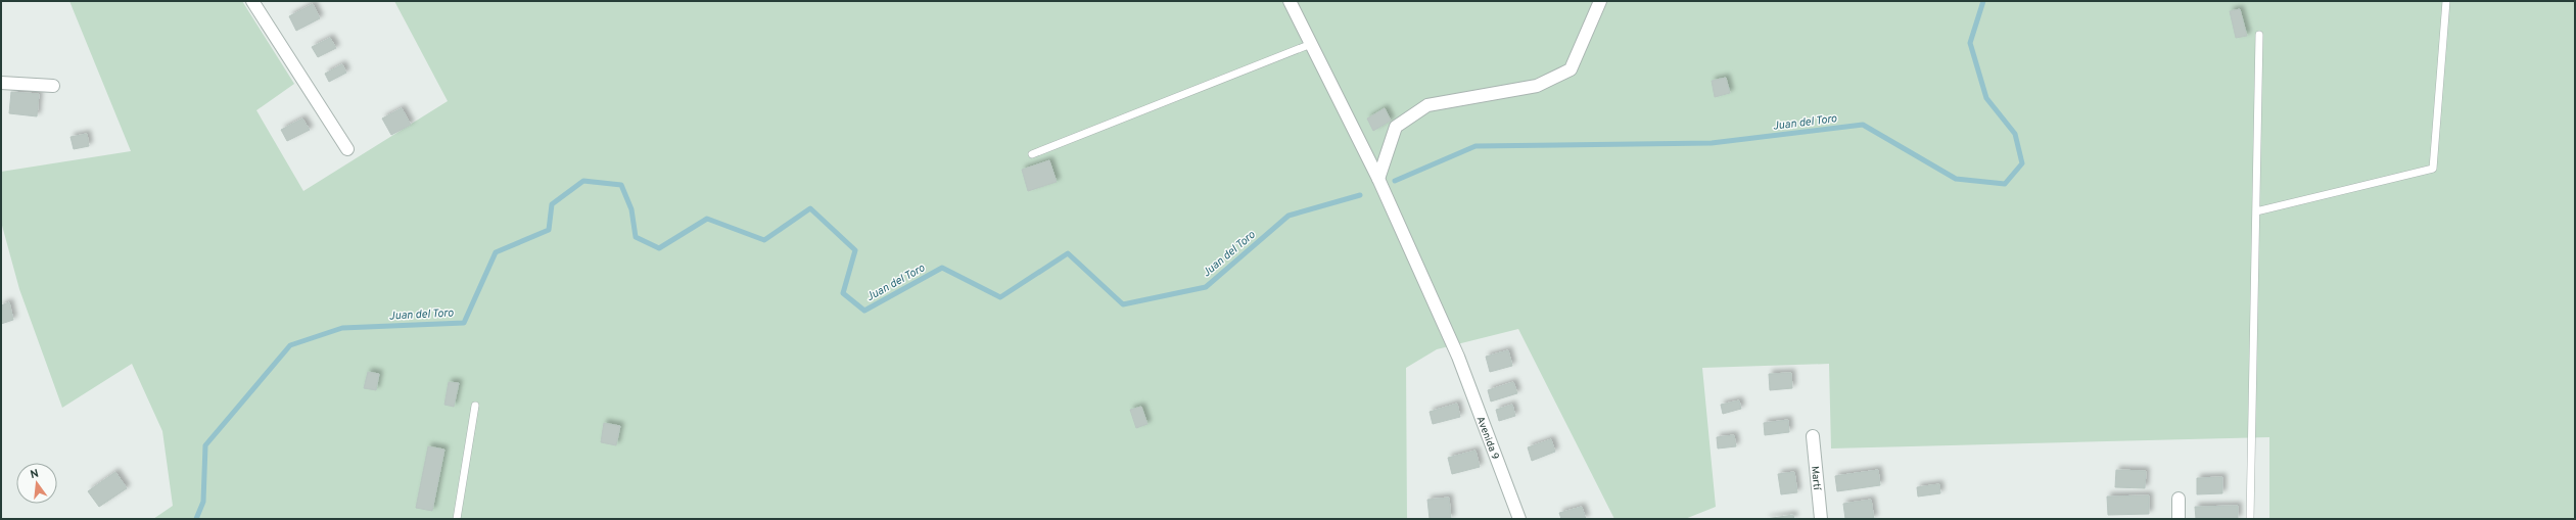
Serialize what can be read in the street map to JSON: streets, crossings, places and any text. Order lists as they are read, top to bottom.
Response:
{
  "streets": {
    "street": ["Avenida 9", "Martí"]
  },
  "water": ["Juan del Toro"],
  "north": "top"
}
